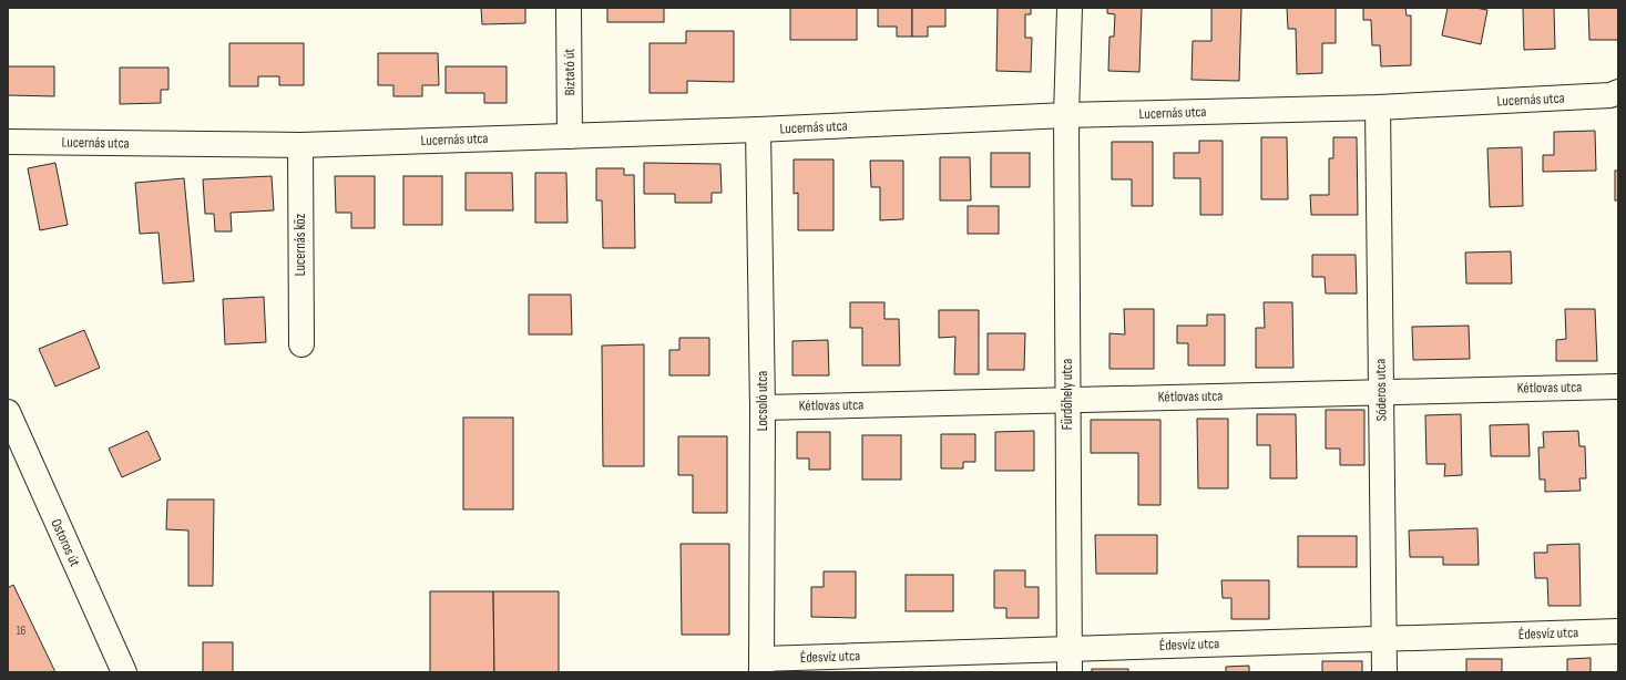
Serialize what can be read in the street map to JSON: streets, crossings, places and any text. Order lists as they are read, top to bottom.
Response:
{
  "streets": {
    "street": [
      "Biztató út",
      "Lucernás utca",
      "Lucernás köz",
      "Kétlovas utca",
      "Sóderos utca",
      "Fürdőhely utca",
      "Locsoló utca",
      "Ostoros út",
      "Édesvíz utca"
    ]
  },
  "crossings": [
    ["Biztató út", "Lucernás utca"],
    ["Lucernás utca", "Lucernás köz"],
    ["Lucernás utca", "Sóderos utca"],
    ["Lucernás utca", "Fürdőhely utca"],
    ["Lucernás utca", "Locsoló utca"],
    ["Kétlovas utca", "Sóderos utca"],
    ["Kétlovas utca", "Fürdőhely utca"],
    ["Kétlovas utca", "Locsoló utca"],
    ["Sóderos utca", "Édesvíz utca"],
    ["Fürdőhely utca", "Édesvíz utca"],
    ["Locsoló utca", "Édesvíz utca"]
  ],
  "house_numbers": ["16"]
}
